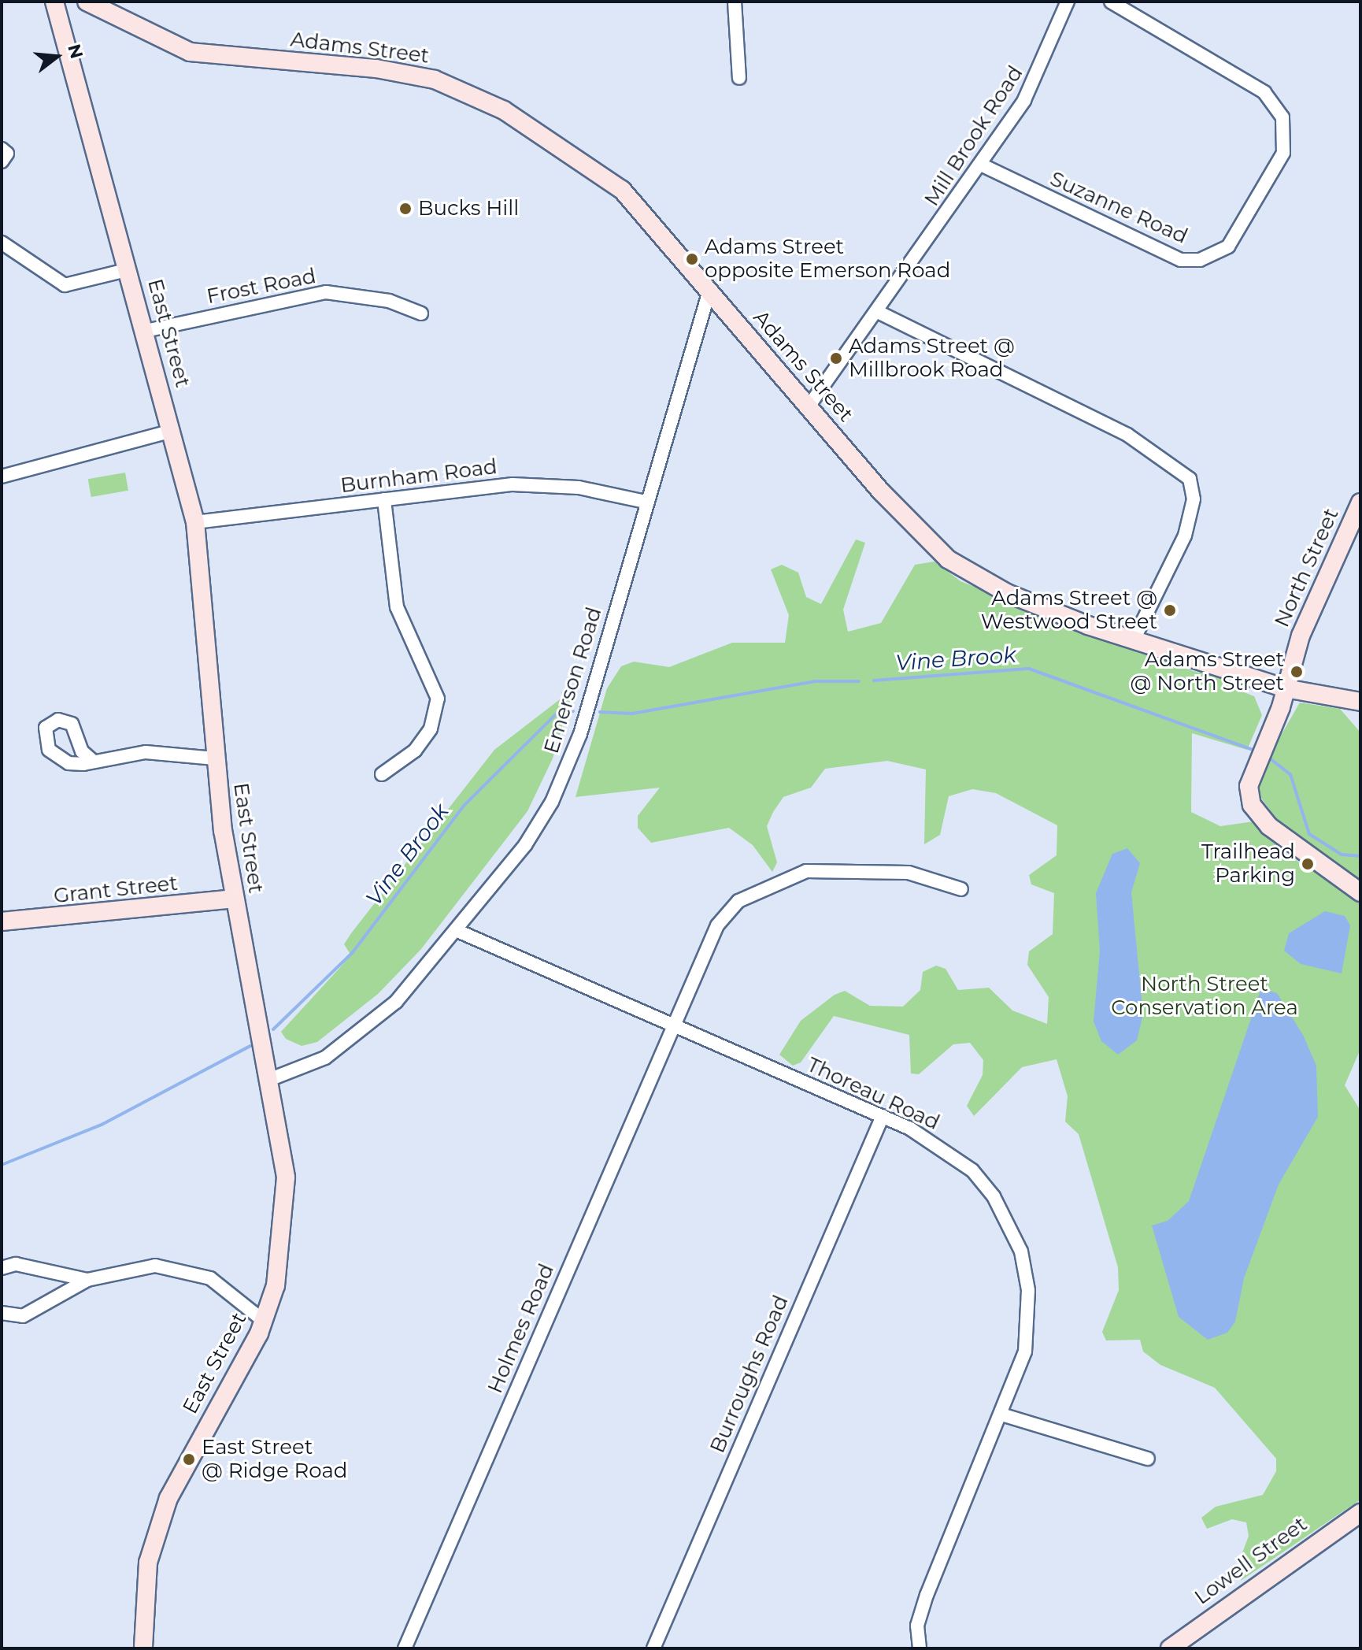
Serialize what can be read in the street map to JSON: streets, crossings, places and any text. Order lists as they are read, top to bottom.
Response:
{
  "streets": {
    "street": [
      "Adams Street",
      "Mill Brook Road",
      "Suzanne Road",
      "Frost Road",
      "East Street",
      "Burnham Road",
      "North Street",
      "Emerson Road",
      "Grant Street",
      "Thoreau Road",
      "Holmes Road",
      "Burroughs Road",
      "Lowell Street"
    ]
  },
  "crossings": [
    ["Adams Street", "Mill Brook Road"],
    ["Adams Street", "East Street"],
    ["Adams Street", "North Street"],
    ["Adams Street", "Emerson Road"],
    ["Mill Brook Road", "Suzanne Road"],
    ["Frost Road", "East Street"],
    ["East Street", "Burnham Road"],
    ["East Street", "Emerson Road"],
    ["East Street", "Grant Street"],
    ["Burnham Road", "Emerson Road"],
    ["Emerson Road", "Thoreau Road"],
    ["Thoreau Road", "Holmes Road"],
    ["Thoreau Road", "Burroughs Road"]
  ],
  "water": ["Vine Brook"],
  "parks": ["North Street Conservation Area"],
  "places": [
    "Bucks Hill",
    "Adams Street opposite Emerson Road",
    "Adams Street @ Millbrook Road",
    "Adams Street @ Westwood Street",
    "Adams Street @ North Street",
    "Trailhead Parking",
    "East Street @ Ridge Road"
  ],
  "north": "right"
}
